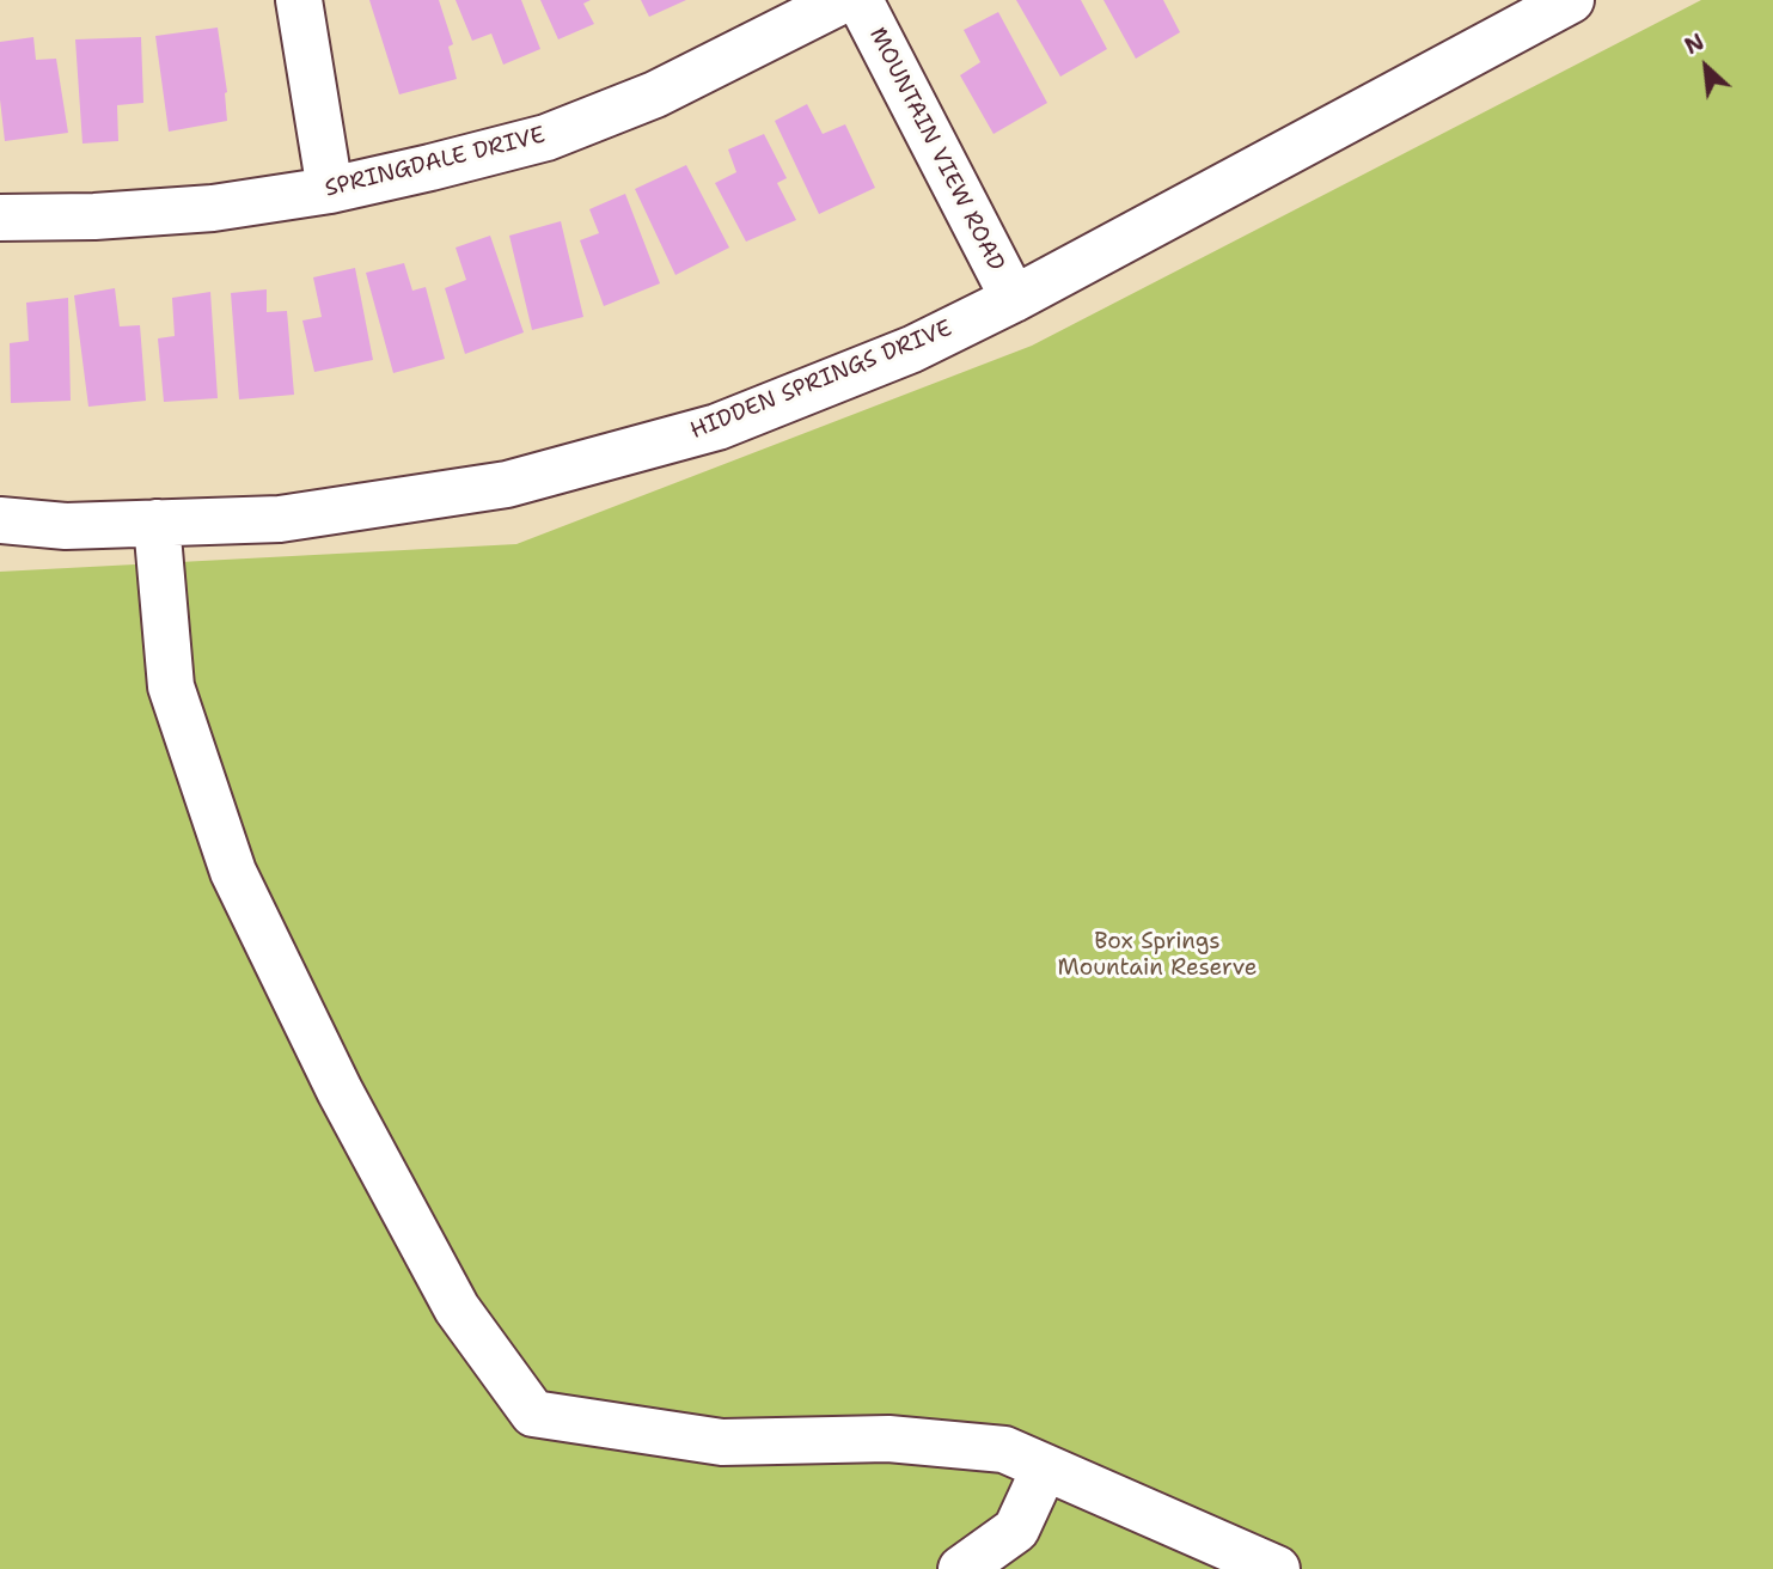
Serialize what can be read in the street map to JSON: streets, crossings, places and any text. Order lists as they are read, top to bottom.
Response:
{
  "streets": {
    "street": ["MOUNTAIN VIEW ROAD", "SPRINGDALE DRIVE", "HIDDEN SPRINGS DRIVE"]
  },
  "crossings": [
    ["MOUNTAIN VIEW ROAD", "HIDDEN SPRINGS DRIVE"]
  ],
  "parks": ["Box Springs Mountain Reserve"],
  "north": "top left"
}
